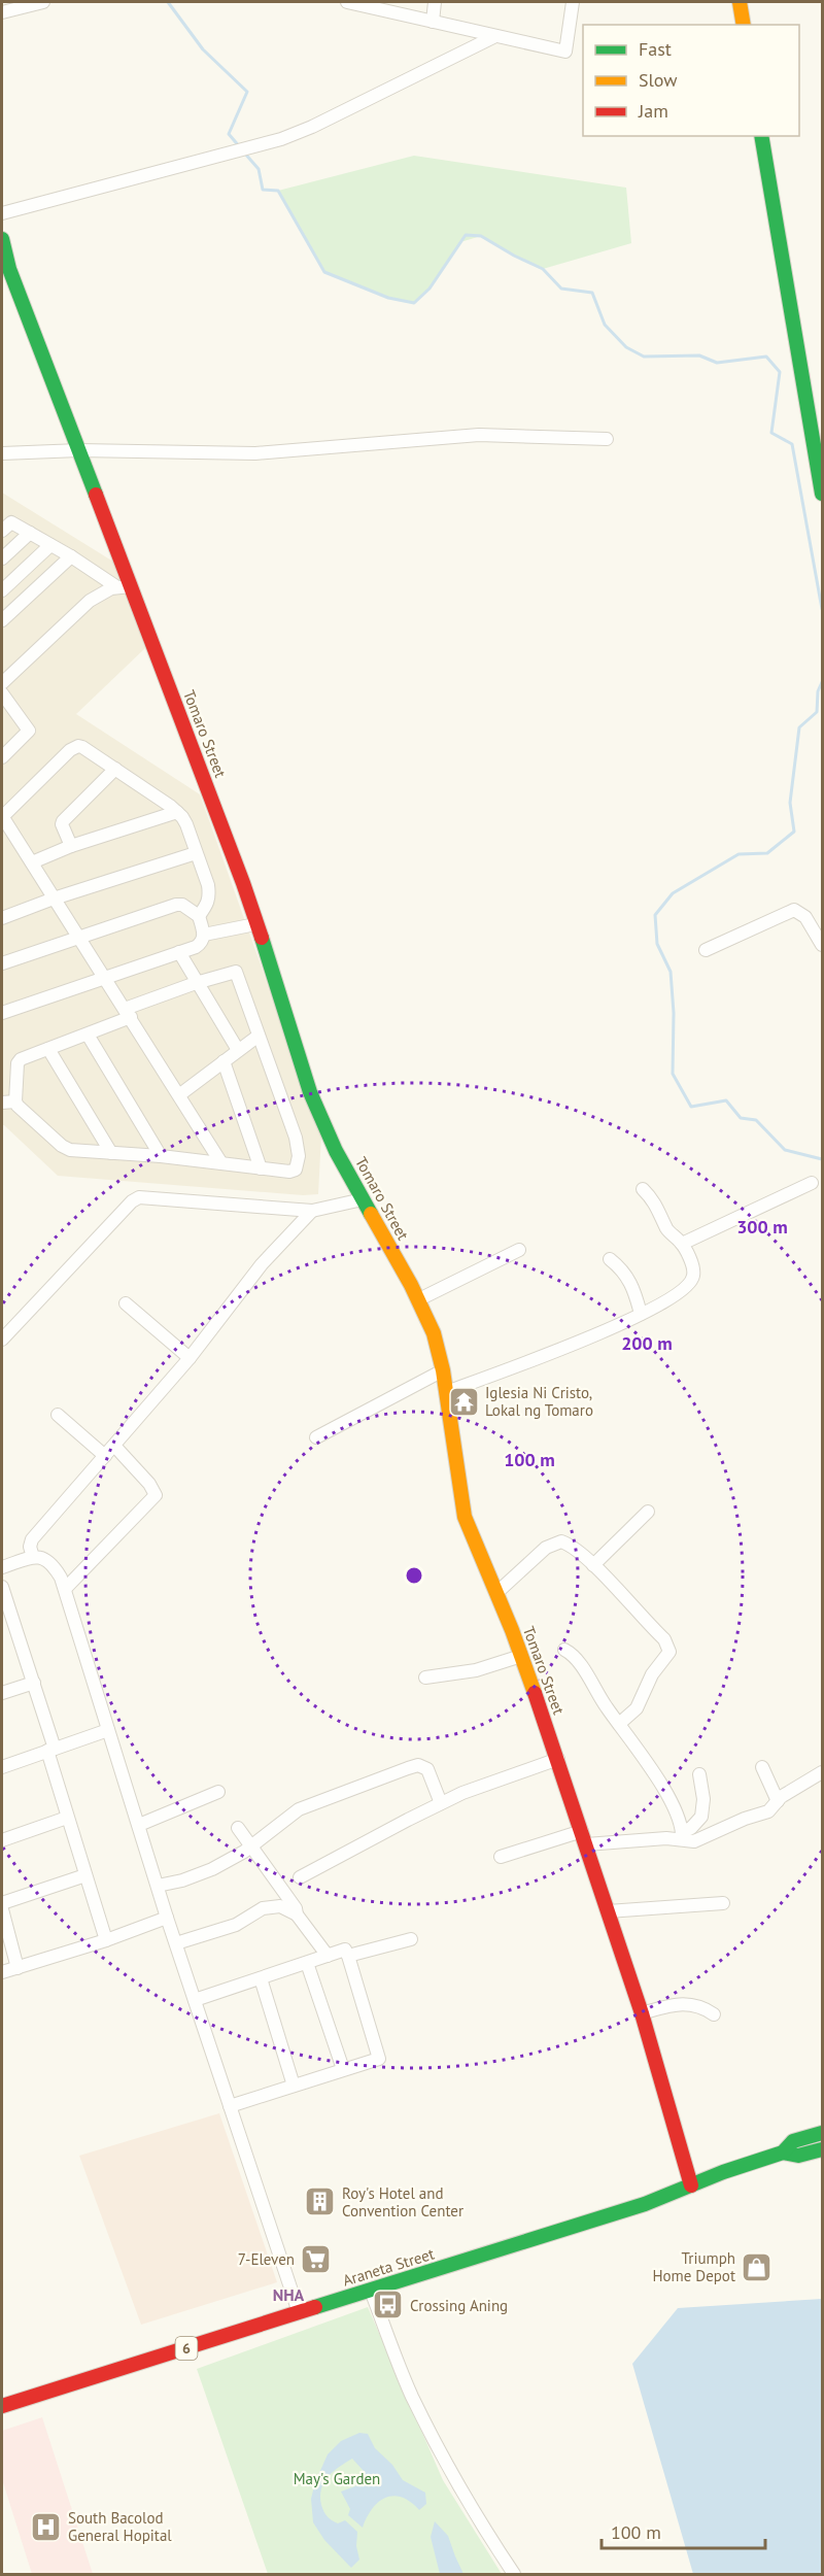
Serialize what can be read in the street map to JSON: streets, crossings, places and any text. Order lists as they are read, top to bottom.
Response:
{
  "streets": {
    "main road": ["Tomaro Street", "Araneta Street", "6"]
  },
  "crossings": [
    ["Tomaro Street", "Araneta Street"]
  ],
  "districts": ["NHA"],
  "parks": ["May's Garden"],
  "places": {
    "temple": ["Iglesia Ni Cristo, Lokal ng Tomaro"],
    "building": ["Roy's Hotel and Convention Center"],
    "supermarket": ["7-Eleven"],
    "shop": ["Triumph Home Depot"],
    "bus stop": ["Crossing Aning"],
    "hospital": ["South Bacolod General Hopital"]
  },
  "legend": ["Fast", "Slow", "Jam"],
  "scale_bar": "100 m",
  "rings": ["300 m", "200 m", "100 m"]
}
